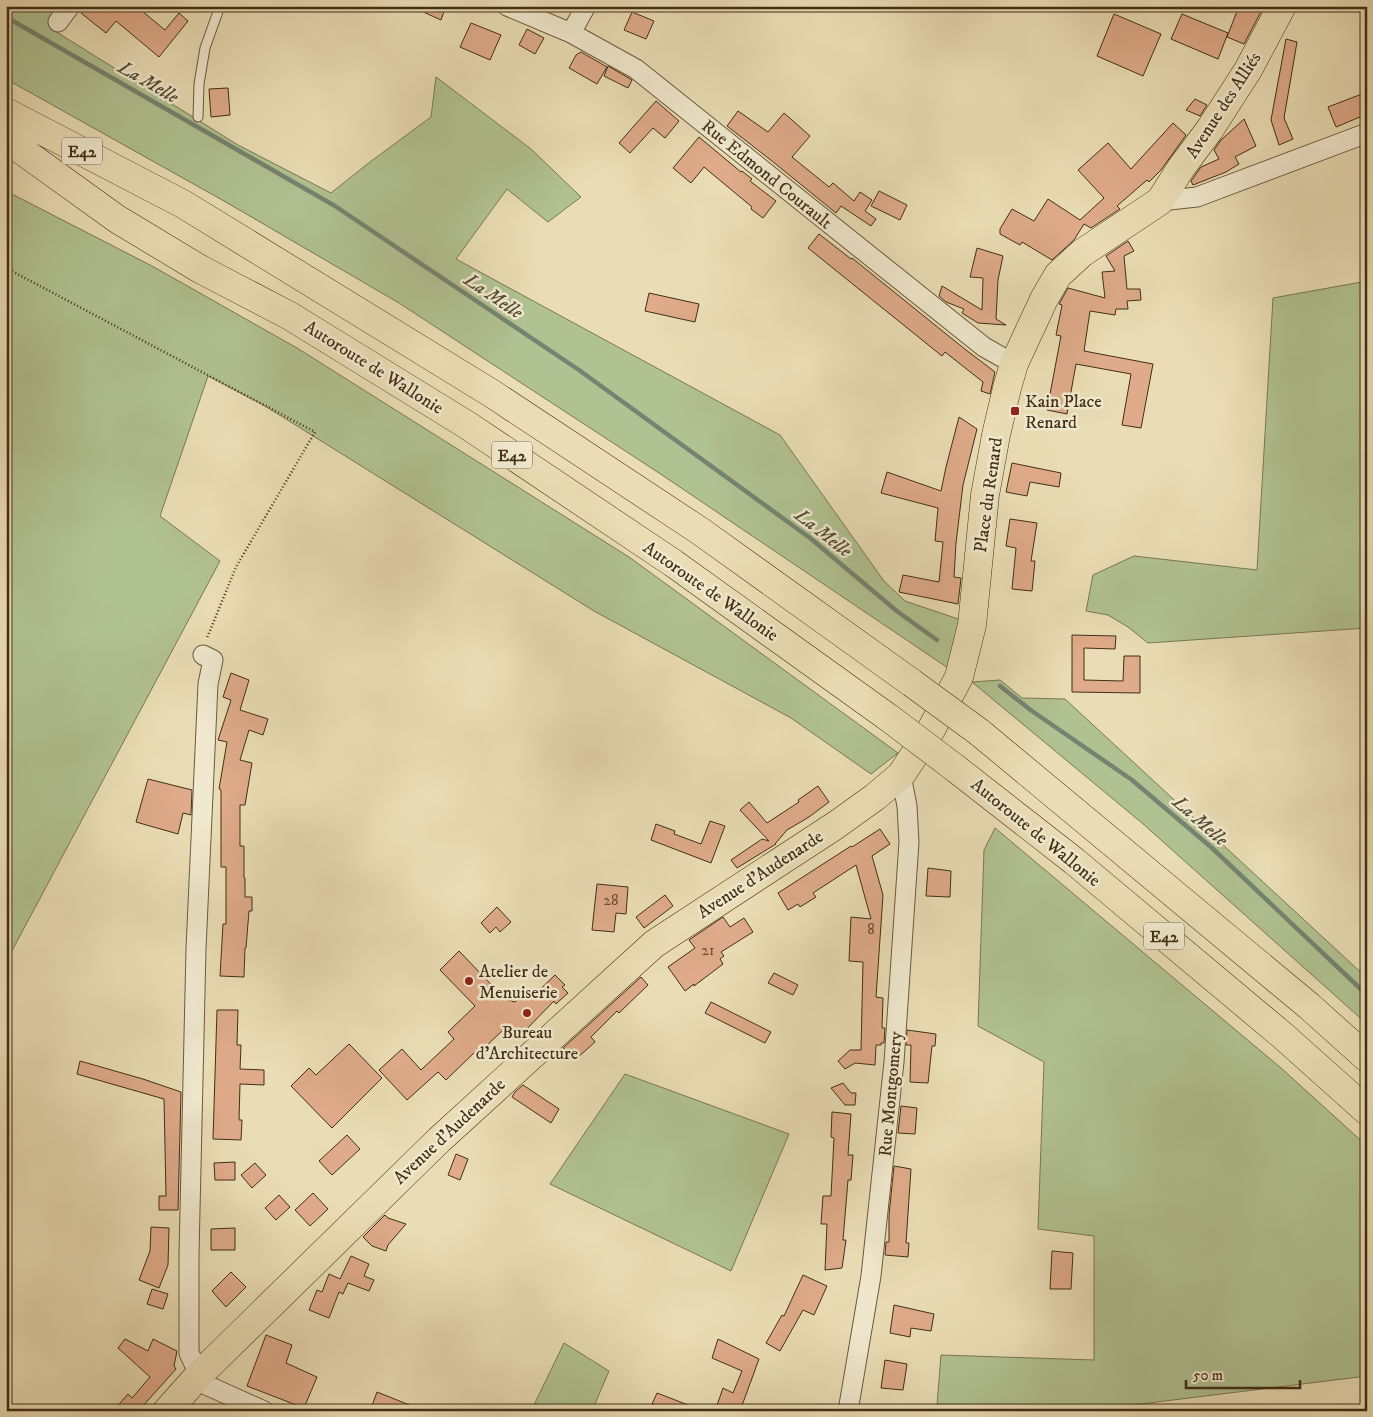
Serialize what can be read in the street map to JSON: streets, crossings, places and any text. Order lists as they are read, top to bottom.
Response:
{
  "streets": {
    "main road": [
      "Avenue des Alliés",
      "E42",
      "Autoroute de Wallonie",
      "Place du Renard",
      "Avenue d'Audenarde"
    ],
    "street": ["Rue Edmond Courault", "Rue Montgomery"]
  },
  "crossings": [
    ["Avenue des Alliés", "Place du Renard"],
    ["Rue Edmond Courault", "Place du Renard"],
    ["Place du Renard", "Avenue d'Audenarde"],
    ["Place du Renard", "Rue Montgomery"],
    ["Avenue d'Audenarde", "Rue Montgomery"]
  ],
  "water": ["La Melle"],
  "places": {
    "transit": ["Kain Place Renard"],
    "other": ["Atelier de Menuiserie", "Bureau d'Architecture"]
  },
  "house_numbers": ["28", "8", "21"],
  "scale_bar": "50 m"
}
